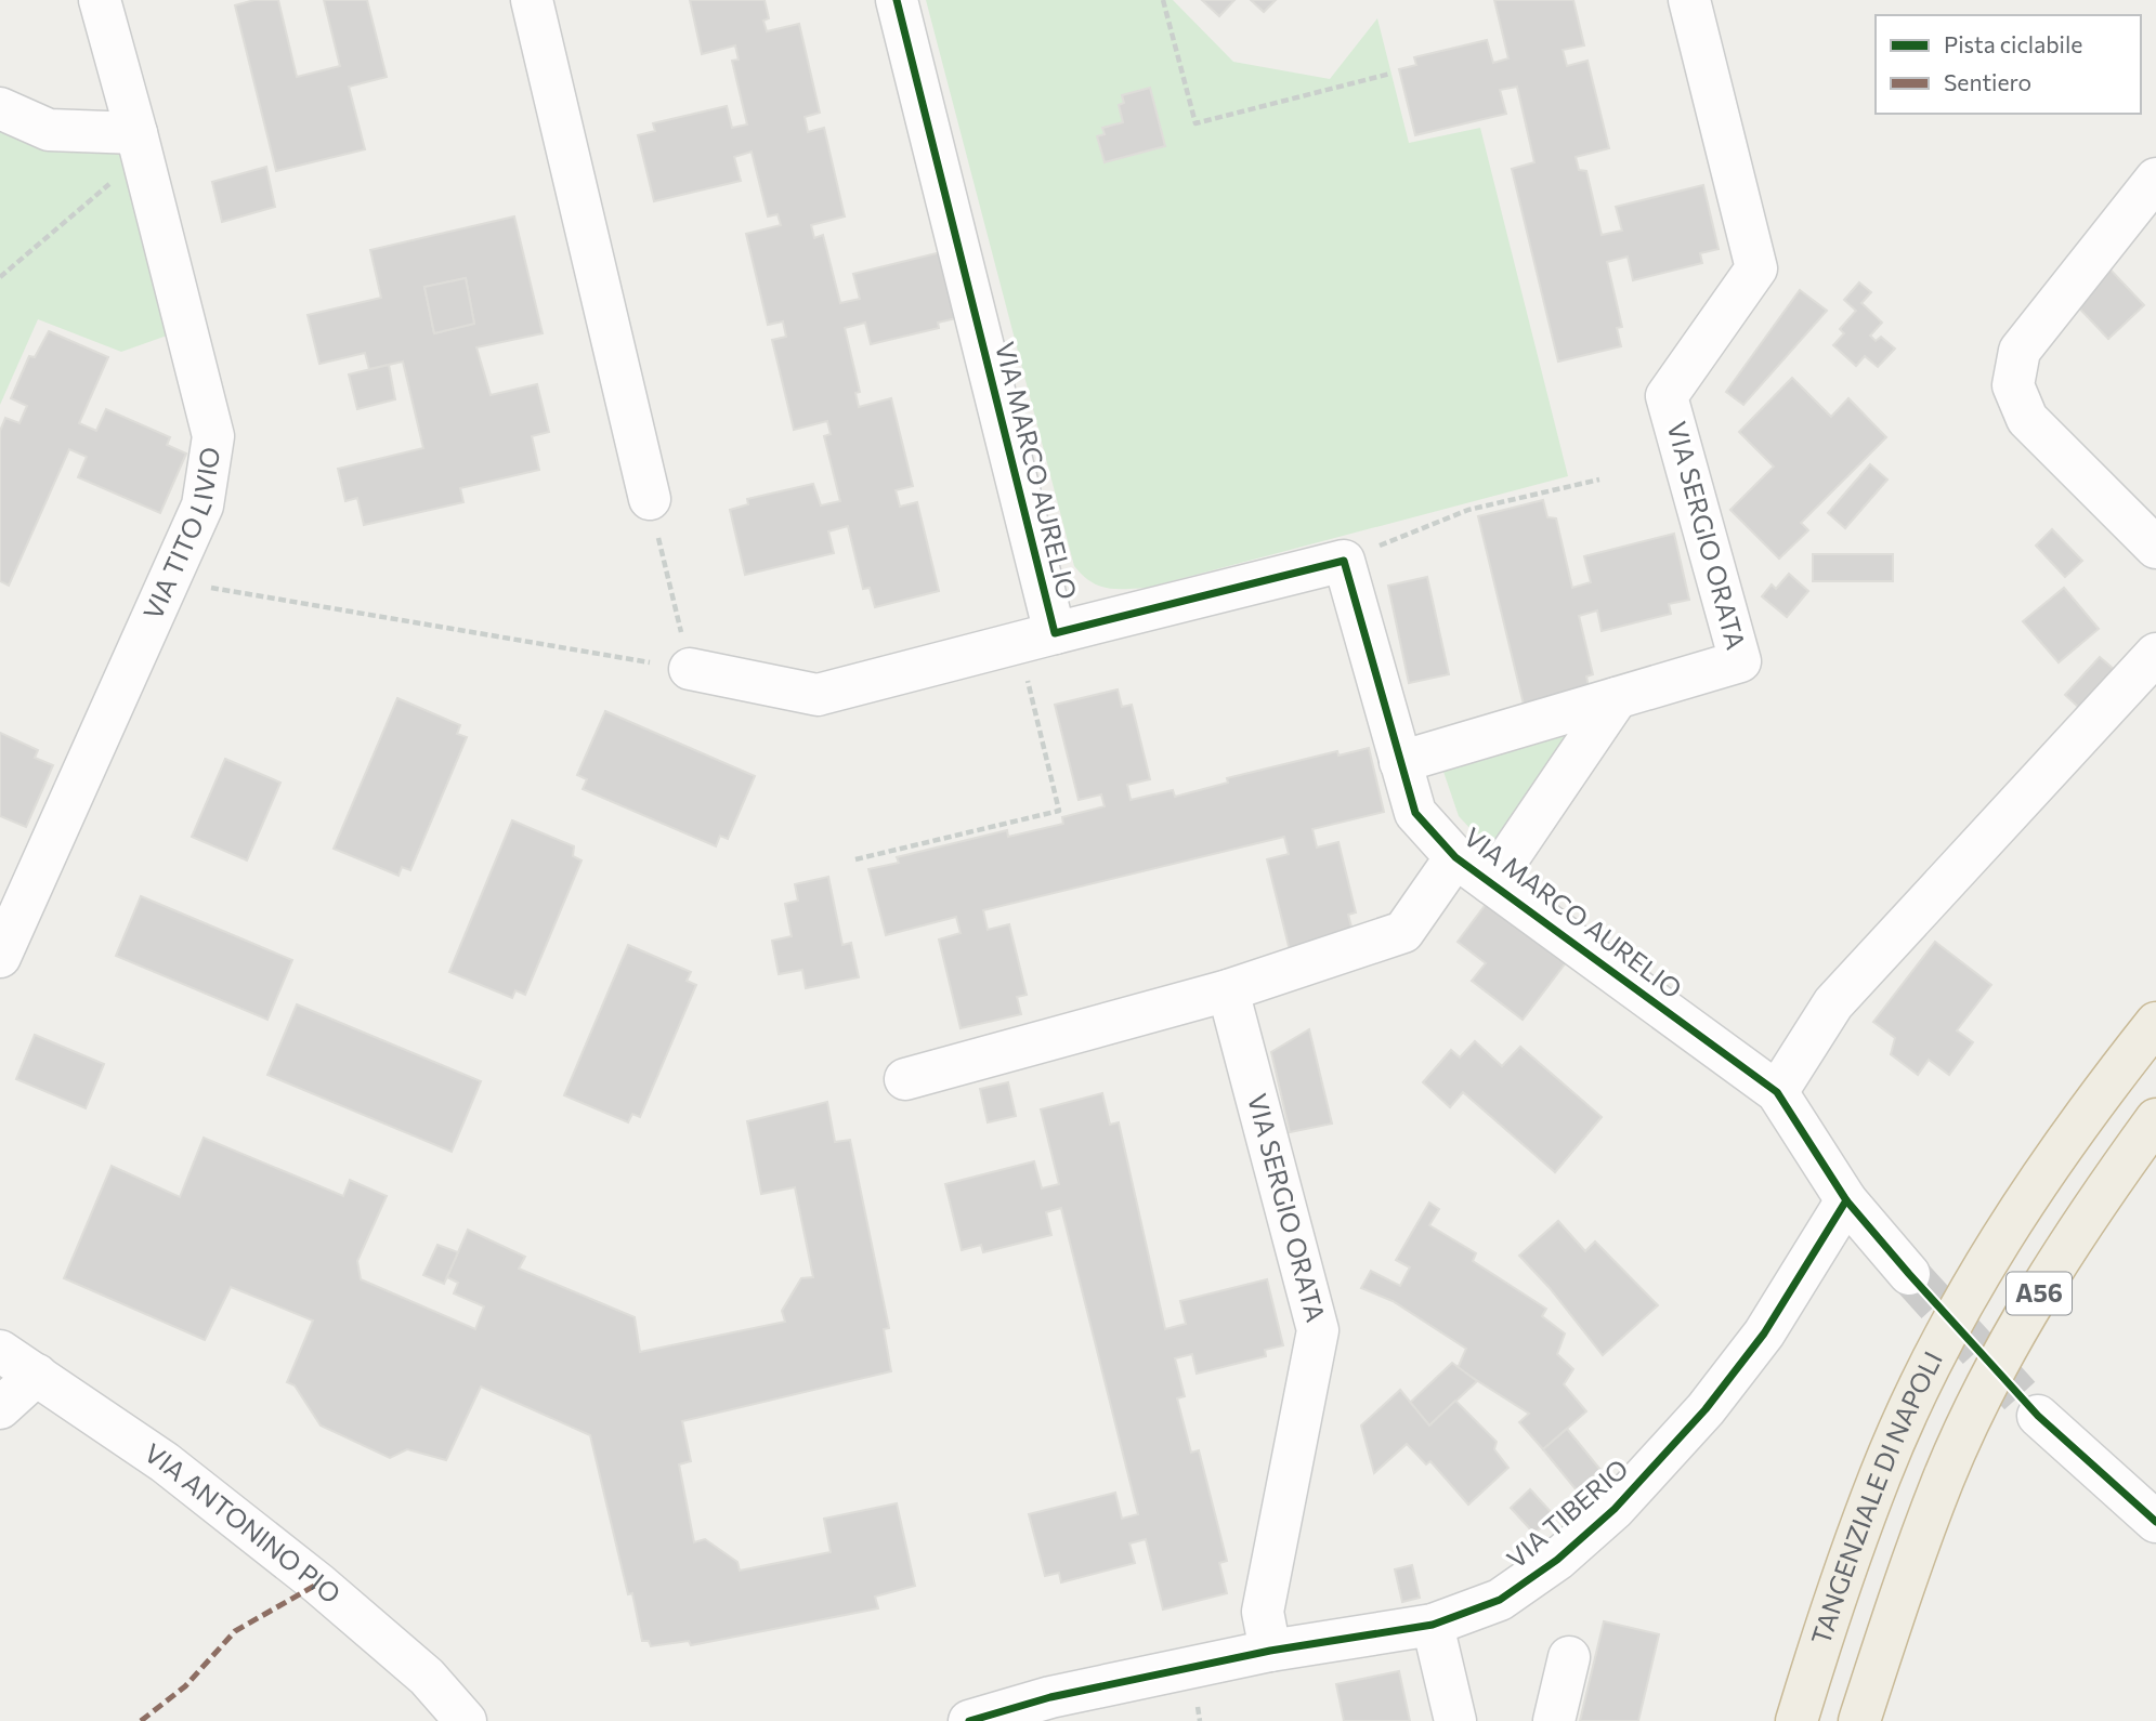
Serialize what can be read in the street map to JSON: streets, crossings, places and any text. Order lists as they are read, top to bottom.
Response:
{
  "streets": {
    "highway": ["A56", "TANGENZIALE DI NAPOLI"],
    "street": [
      "VIA MARCO AURELIO",
      "VIA TITO LIVIO",
      "VIA SERGIO ORATA",
      "VIA TIBERIO",
      "VIA ANTONINO PIO"
    ]
  },
  "crossings": [
    ["VIA MARCO AURELIO", "VIA SERGIO ORATA"],
    ["VIA MARCO AURELIO", "VIA TIBERIO"],
    ["VIA SERGIO ORATA", "VIA TIBERIO"]
  ],
  "legend": ["Pista ciclabile", "Sentiero"]
}
